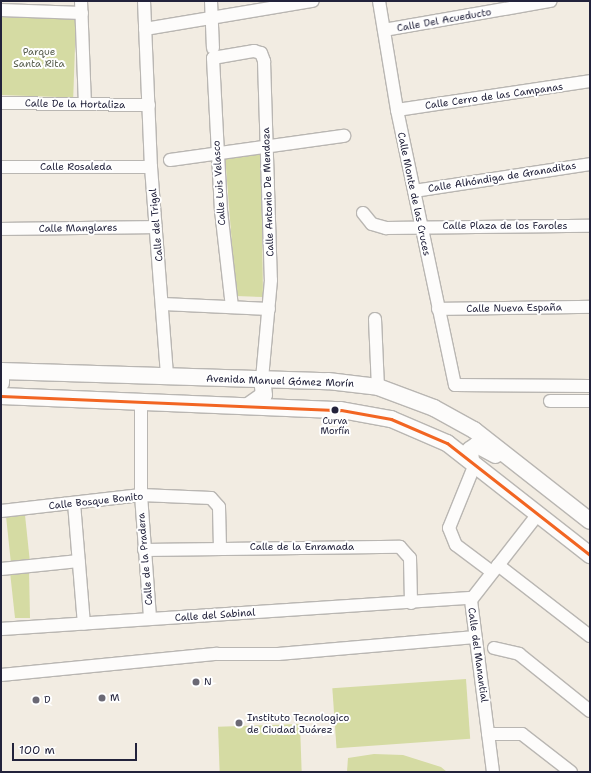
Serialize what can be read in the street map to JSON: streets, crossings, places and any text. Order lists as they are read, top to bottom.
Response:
{
  "streets": {
    "main road": ["Avenida Manuel Gómez Morín"],
    "street": [
      "Calle Del Acueducto",
      "Calle Cerro de las Campanas",
      "Calle De la Hortaliza",
      "Calle Rosaleda",
      "Calle Alhóndiga de Granaditas",
      "Calle Luis Velasco",
      "Calle Antonio De Mendoza",
      "Calle Monte de las Cruces",
      "Calle del Trigal",
      "Calle Plaza de los Faroles",
      "Calle Manglares",
      "Calle Nueva España",
      "Calle Bosque Bonito",
      "Calle de la Enramada",
      "Calle de la Pradera",
      "Calle del Sabinal",
      "Calle del Manantial"
    ]
  },
  "crossings": [
    ["Calle Del Acueducto", "Calle Monte de las Cruces"],
    ["Calle Cerro de las Campanas", "Calle Monte de las Cruces"],
    ["Calle De la Hortaliza", "Calle del Trigal"],
    ["Calle Rosaleda", "Calle del Trigal"],
    ["Calle Alhóndiga de Granaditas", "Calle Monte de las Cruces"],
    ["Calle Luis Velasco", "Calle Antonio De Mendoza"],
    ["Calle Antonio De Mendoza", "Avenida Manuel Gómez Morín"],
    ["Calle Monte de las Cruces", "Calle Plaza de los Faroles"],
    ["Calle Monte de las Cruces", "Calle Nueva España"],
    ["Calle del Trigal", "Calle Manglares"],
    ["Calle del Trigal", "Avenida Manuel Gómez Morín"],
    ["Calle Bosque Bonito", "Calle de la Enramada"],
    ["Calle Bosque Bonito", "Calle de la Pradera"],
    ["Calle de la Enramada", "Calle de la Pradera"],
    ["Calle de la Enramada", "Calle del Sabinal"],
    ["Calle de la Pradera", "Calle del Sabinal"],
    ["Calle del Sabinal", "Calle del Manantial"]
  ],
  "parks": ["Parque Santa Rita"],
  "places": [
    "Curva Morfín",
    "N",
    "M",
    "D",
    "Instituto Tecnologico de Ciudad Juárez"
  ],
  "scale_bar": "100 m"
}
